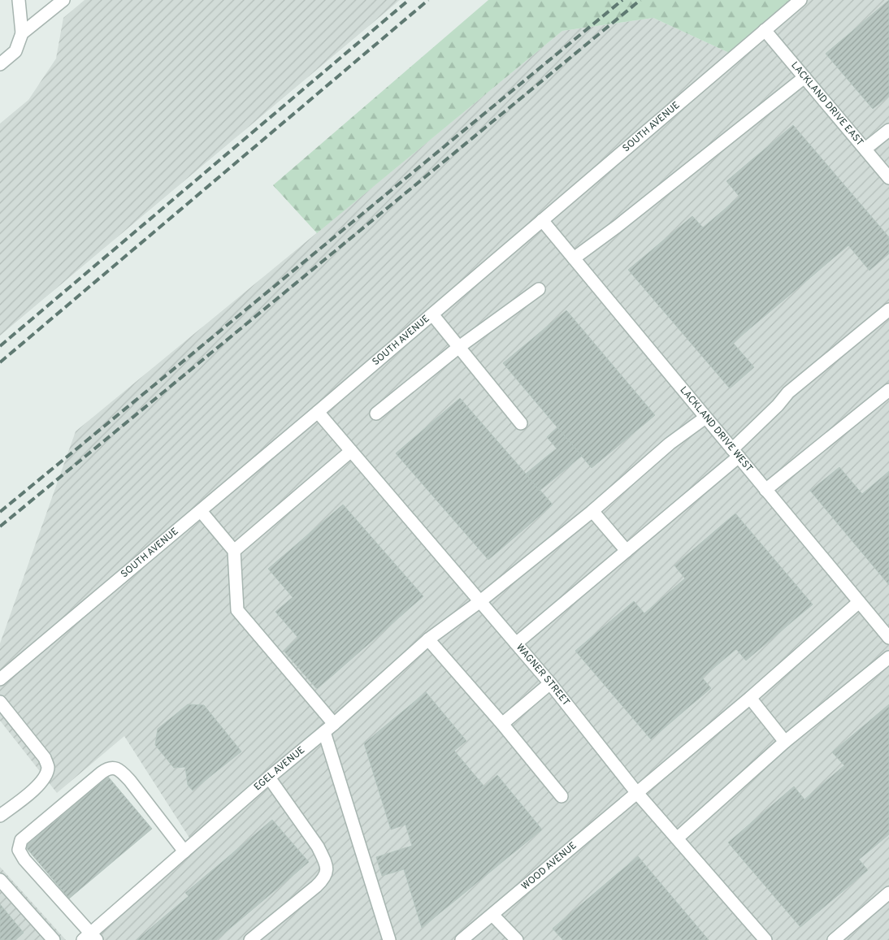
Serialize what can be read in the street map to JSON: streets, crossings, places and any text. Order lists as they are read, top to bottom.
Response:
{
  "streets": {
    "street": [
      "LACKLAND DRIVE EAST",
      "SOUTH AVENUE",
      "LACKLAND DRIVE WEST",
      "WAGNER STREET",
      "EGEL AVENUE",
      "WOOD AVENUE"
    ]
  },
  "crossings": [
    ["LACKLAND DRIVE EAST", "SOUTH AVENUE"],
    ["SOUTH AVENUE", "LACKLAND DRIVE WEST"],
    ["SOUTH AVENUE", "WAGNER STREET"],
    ["LACKLAND DRIVE WEST", "EGEL AVENUE"],
    ["LACKLAND DRIVE WEST", "WOOD AVENUE"],
    ["WAGNER STREET", "EGEL AVENUE"],
    ["WAGNER STREET", "WOOD AVENUE"]
  ]
}
